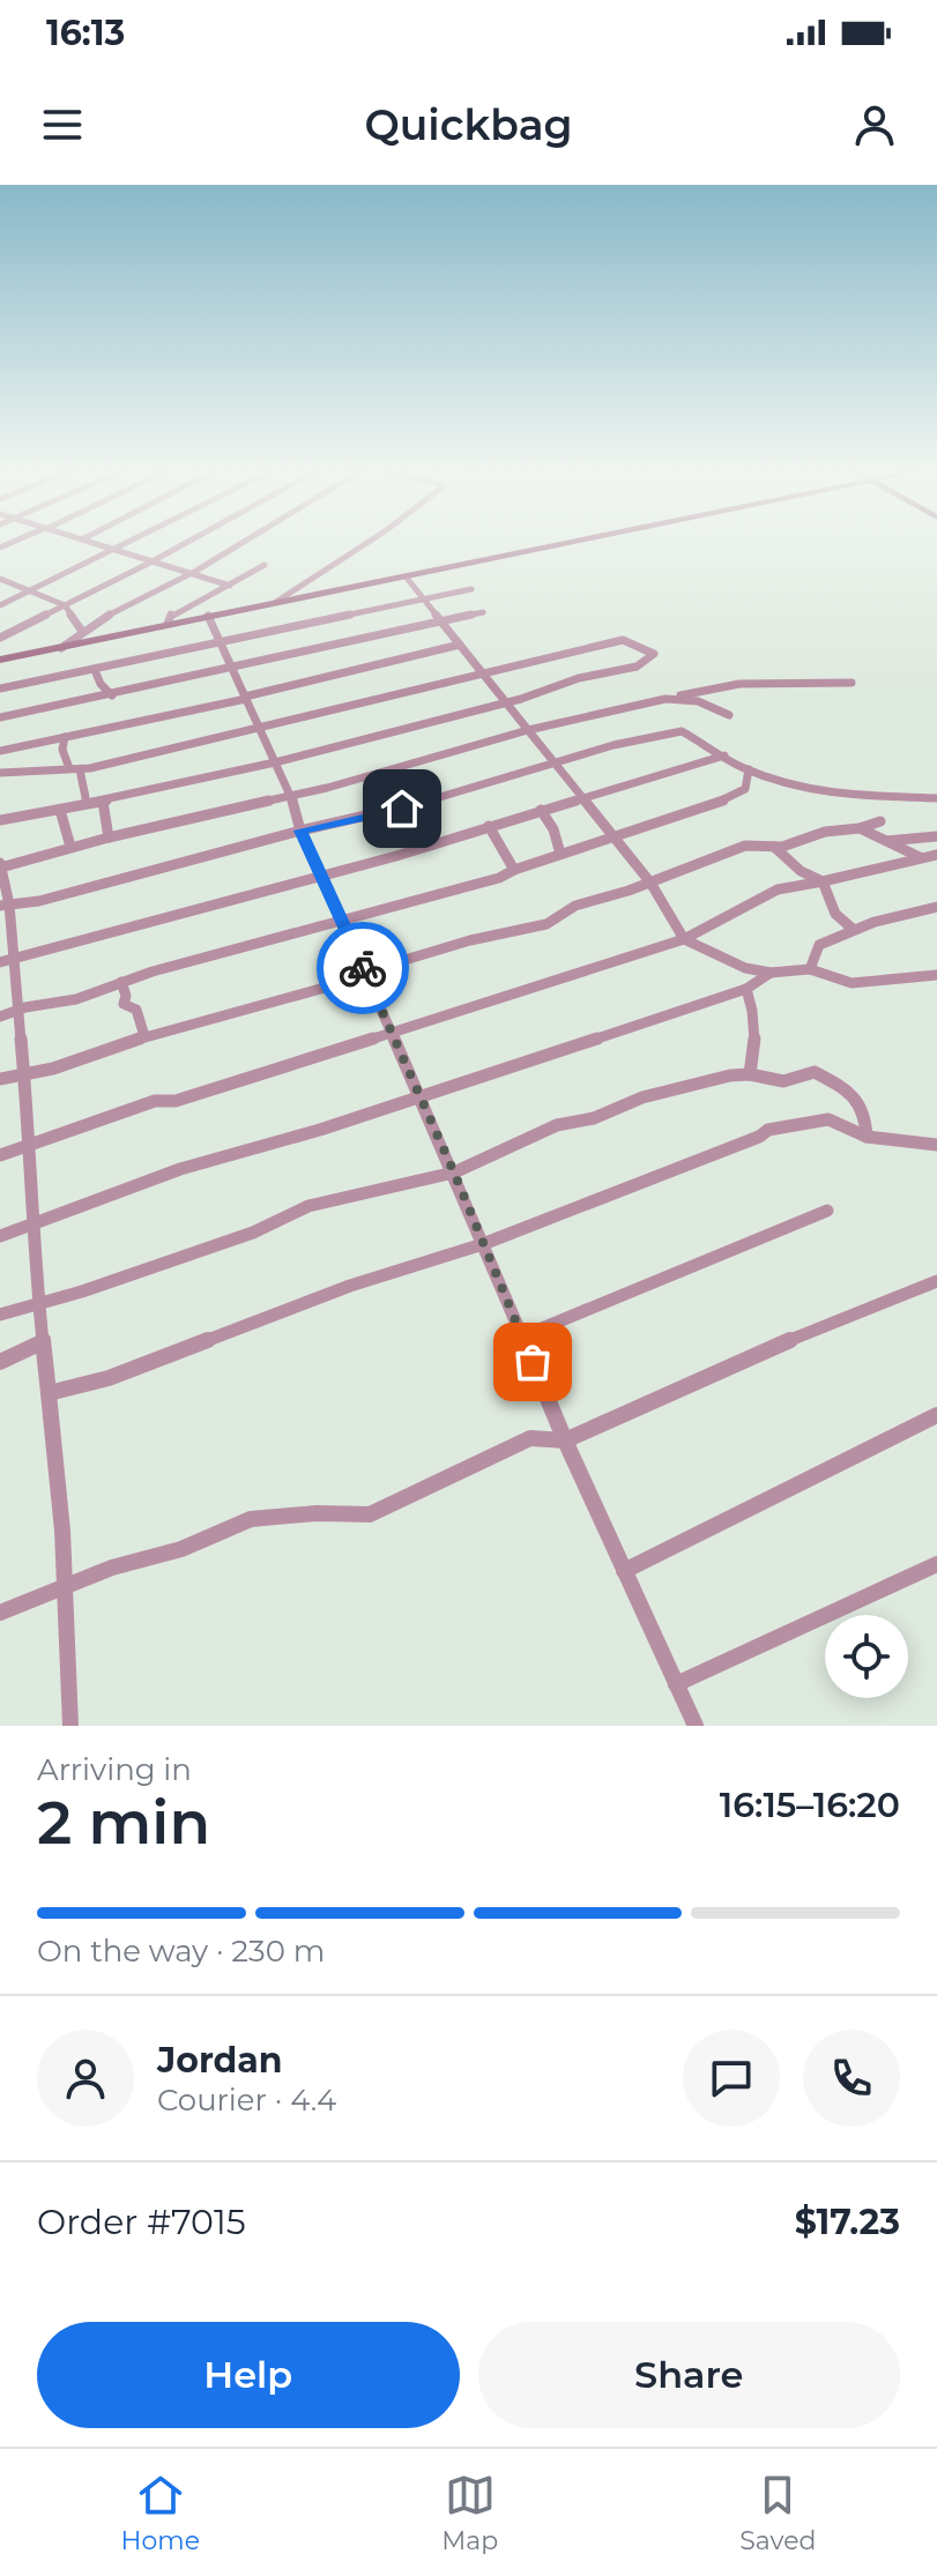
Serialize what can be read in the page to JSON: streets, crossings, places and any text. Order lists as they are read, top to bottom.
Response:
{
  "page": {
    "status": "16:13",
    "header": "Quickbag",
    "heading": ["2 min", "Arriving in", "16:15–16:20"],
    "panel": [
      "Jordan",
      "Courier · 4.4",
      "Order #7015",
      "$17.23"
    ],
    "bar": "On the way · 230 m",
    "buttons": ["Help", "Share"],
    "tabs": ["Home", "Map", "Saved"]
  }
}
